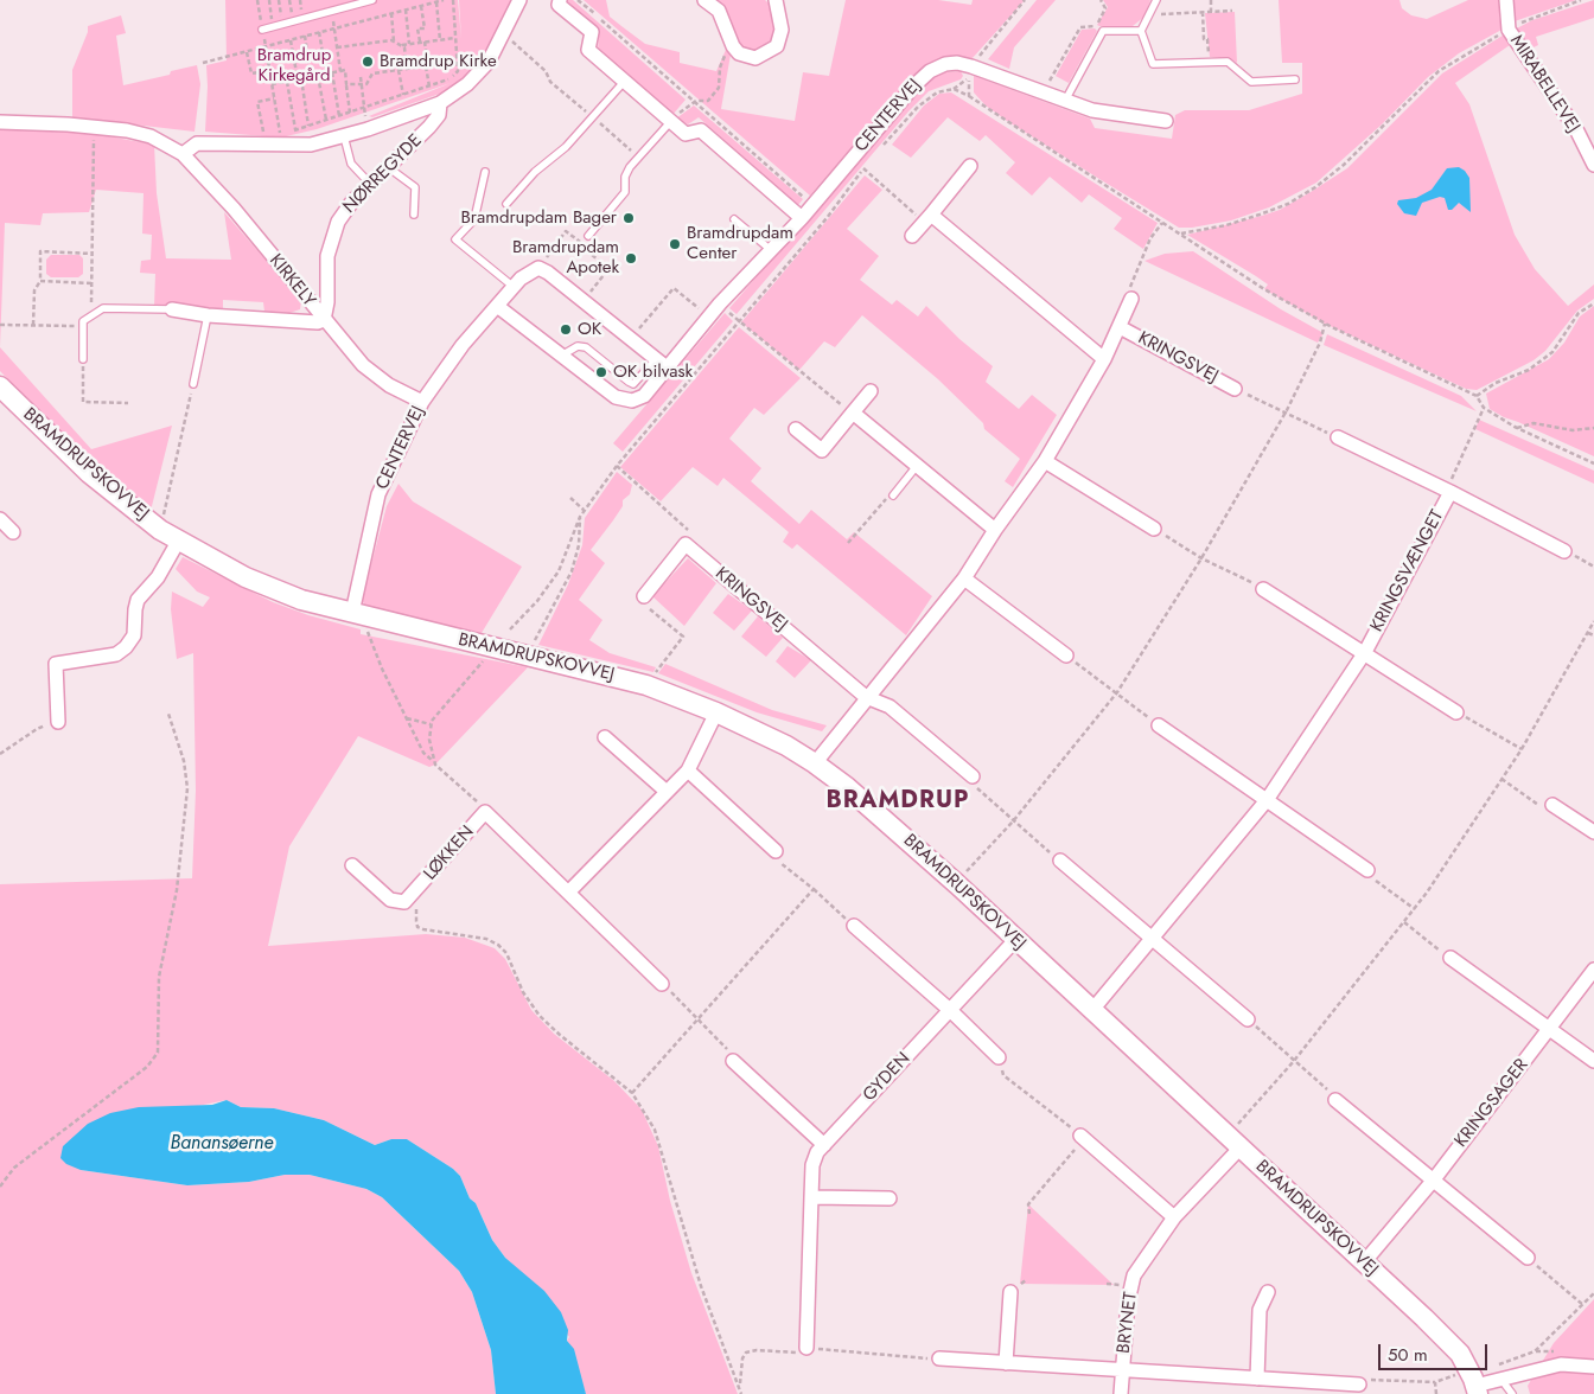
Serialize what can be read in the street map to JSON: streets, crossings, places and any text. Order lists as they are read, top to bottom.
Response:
{
  "streets": {
    "street": [
      "MIRABELLEVEJ",
      "CENTERVEJ",
      "NØRREGYDE",
      "KIRKELY",
      "KRINGSVEJ",
      "BRAMDRUPSKOVVEJ",
      "KRINGSVÆNGET",
      "LØKKEN",
      "GYDEN",
      "KRINGSAGER",
      "BRYNET"
    ]
  },
  "crossings": [
    ["CENTERVEJ", "BRAMDRUPSKOVVEJ"],
    ["NØRREGYDE", "KIRKELY"],
    ["KRINGSVEJ", "BRAMDRUPSKOVVEJ"],
    ["BRAMDRUPSKOVVEJ", "KRINGSVÆNGET"],
    ["BRAMDRUPSKOVVEJ", "GYDEN"],
    ["BRAMDRUPSKOVVEJ", "KRINGSAGER"],
    ["BRAMDRUPSKOVVEJ", "BRYNET"]
  ],
  "districts": ["BRAMDRUP"],
  "water": ["Banansøerne"],
  "parks": ["Bramdrup Kirkegård"],
  "places": [
    "Bramdrup Kirke",
    "Bramdrupdam Bager",
    "Bramdrupdam Center",
    "Bramdrupdam Apotek",
    "OK",
    "OK bilvask"
  ],
  "scale_bar": "50 m"
}
